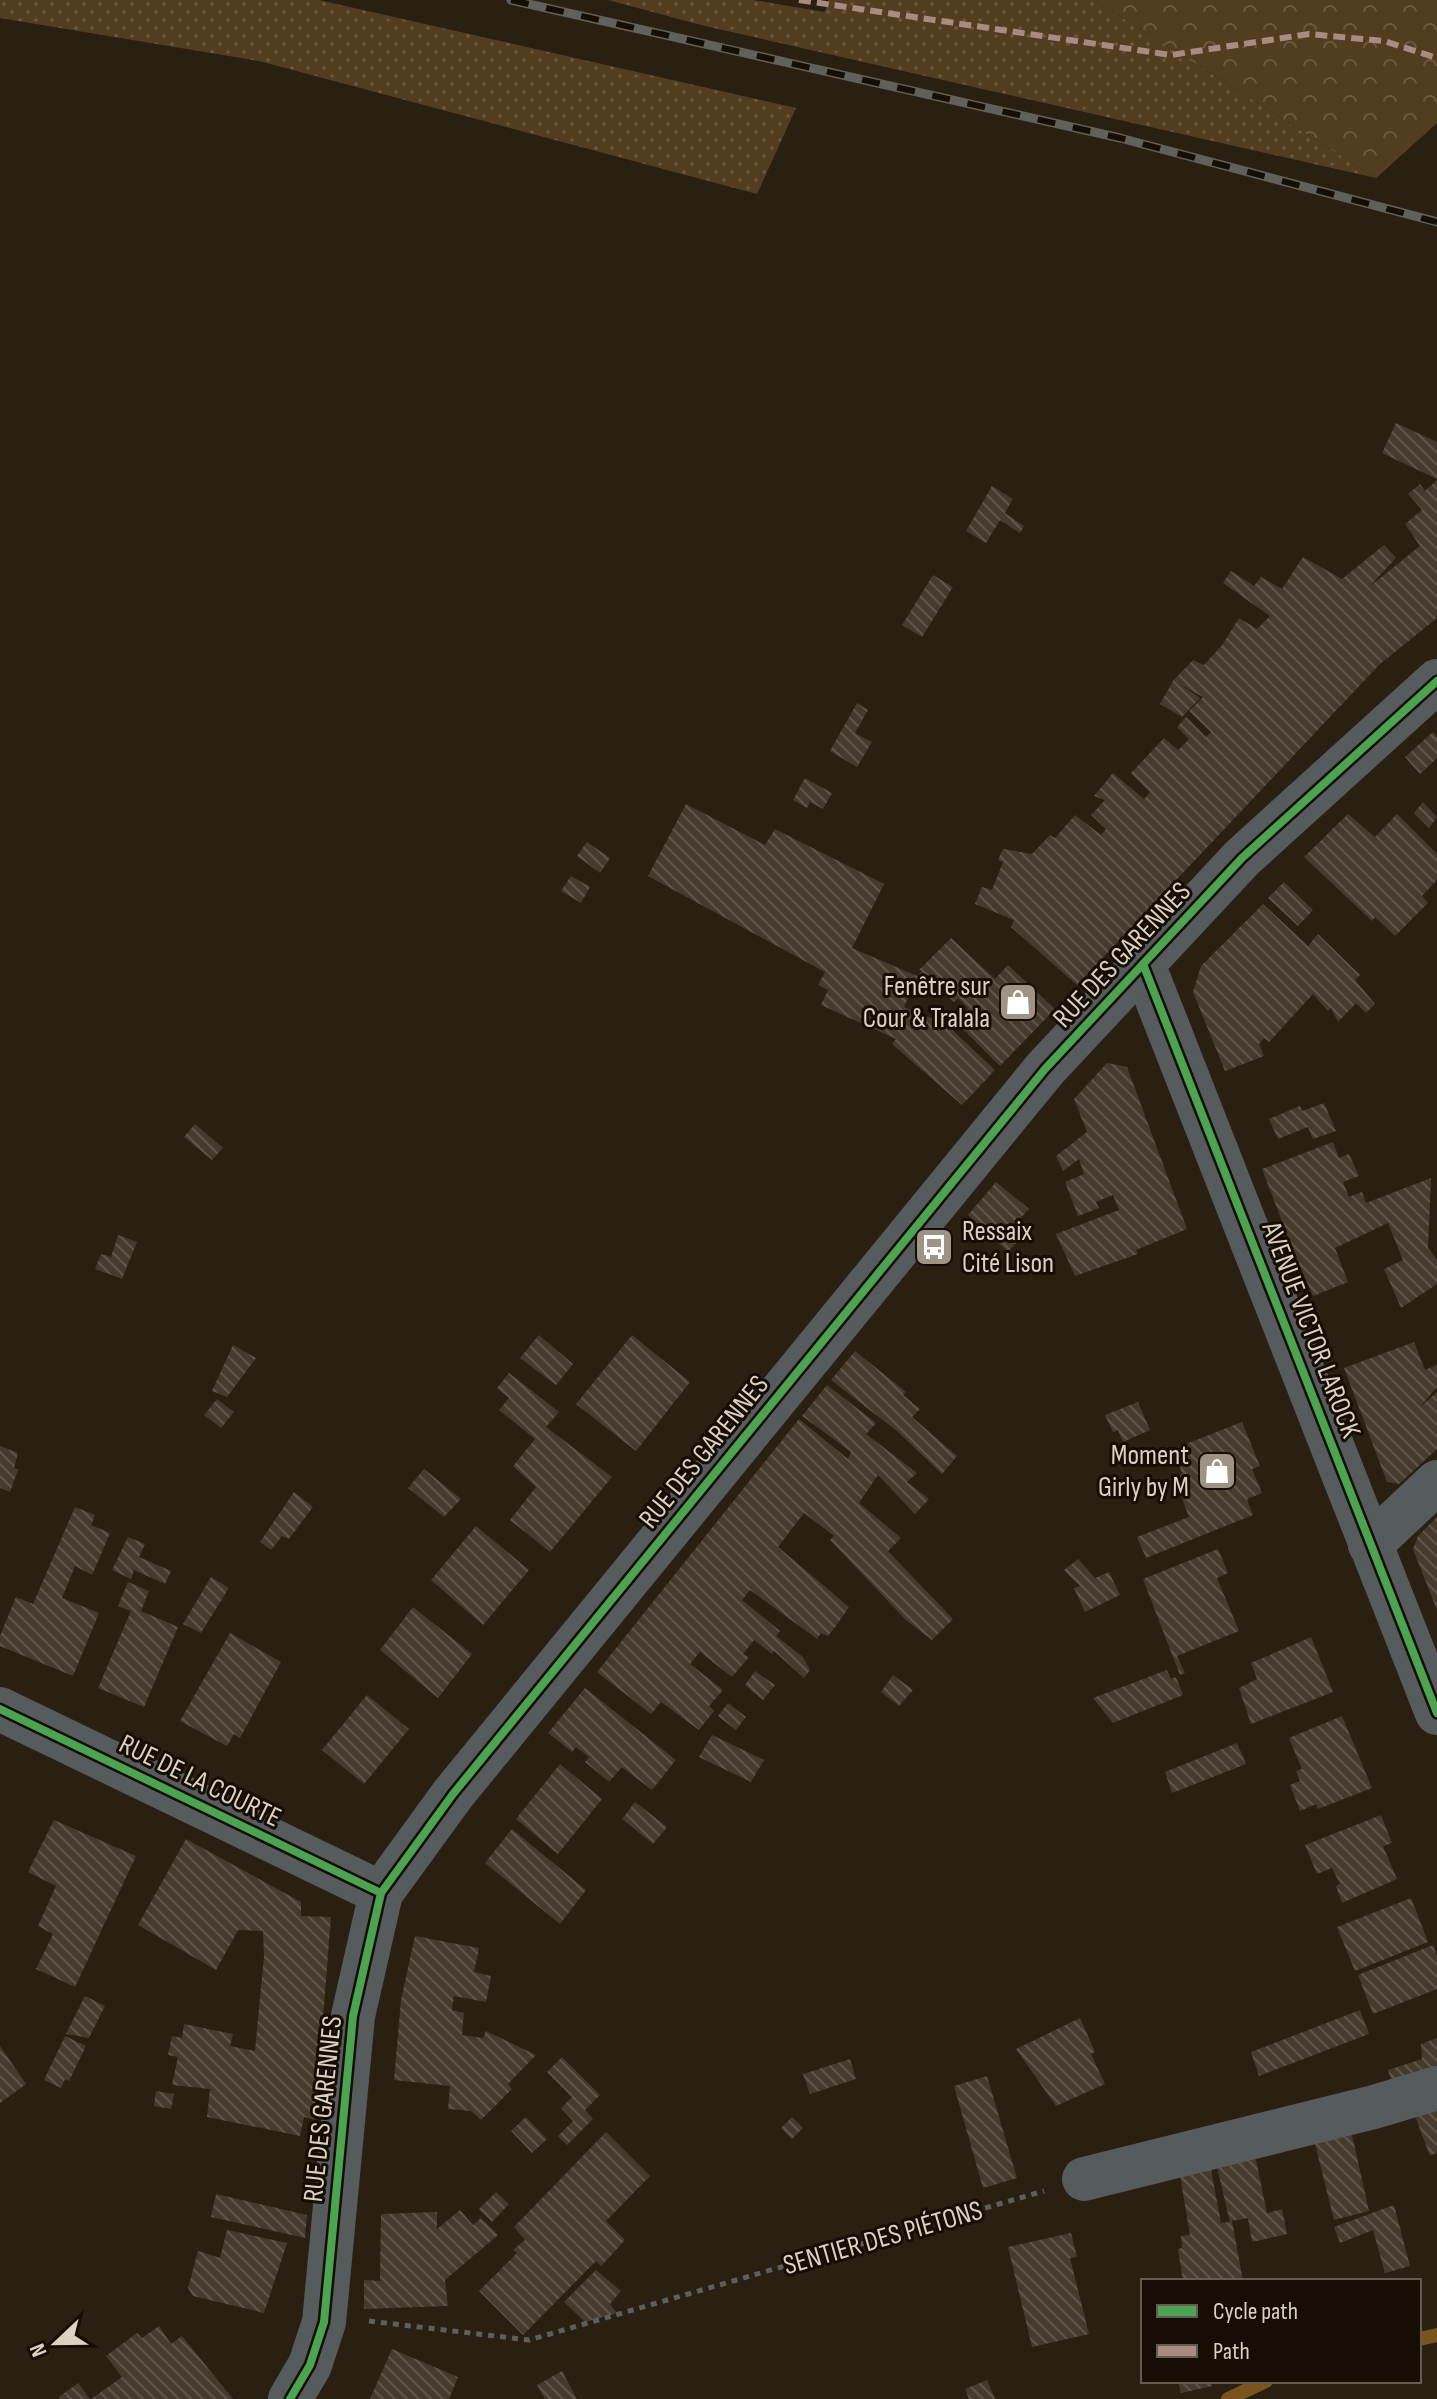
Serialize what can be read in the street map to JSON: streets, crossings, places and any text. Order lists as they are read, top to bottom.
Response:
{
  "streets": {
    "street": ["RUE DES GARENNES", "AVENUE VICTOR LAROCK", "RUE DE LA COURTE"],
    "path": ["SENTIER DES PIÉTONS"]
  },
  "crossings": [
    ["RUE DES GARENNES", "AVENUE VICTOR LAROCK"],
    ["RUE DES GARENNES", "RUE DE LA COURTE"],
    ["RUE DES GARENNES", "SENTIER DES PIÉTONS"]
  ],
  "places": {
    "shop": ["Fenêtre sur Cour & Tralala", "Moment Girly by M"],
    "bus stop": ["Ressaix Cité Lison"]
  },
  "legend": ["Cycle path", "Path"],
  "north": "left"
}
